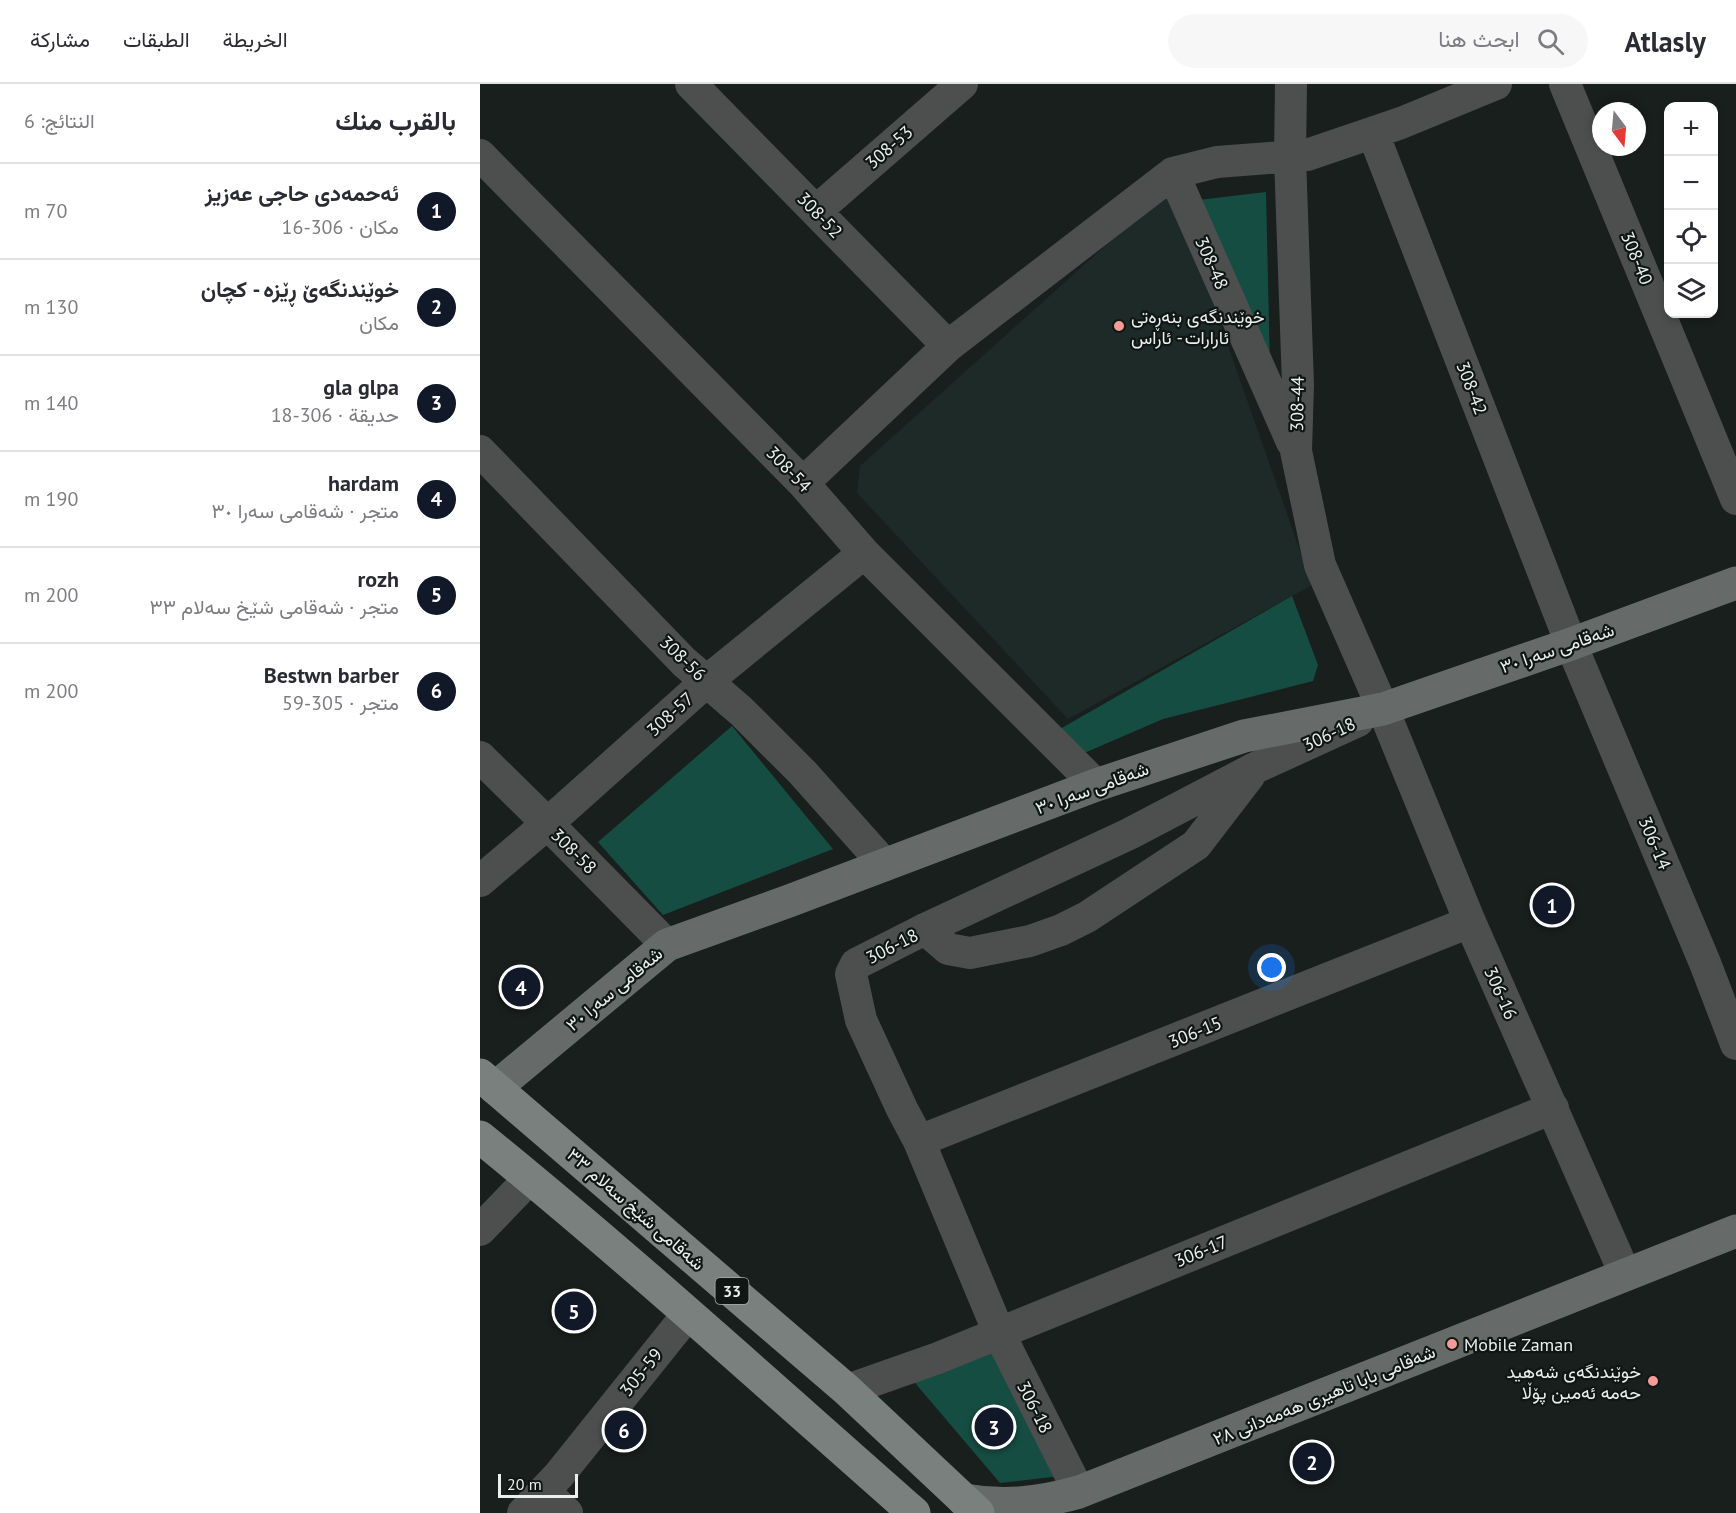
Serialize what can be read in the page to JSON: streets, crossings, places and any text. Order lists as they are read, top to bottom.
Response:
{
  "streets": {
    "main road": ["شەقامی شێخ سەلام ٣٣", "33"],
    "street": [
      "308-53",
      "308-52",
      "308-40",
      "308-48",
      "308-42",
      "308-44",
      "308-54",
      "شەقامی سەرا ٣٠",
      "308-56",
      "308-57",
      "306-18",
      "306-14",
      "308-58",
      "306-16",
      "306-15",
      "306-17",
      "305-59",
      "شەقامی بابا تاهیری هەمەدانی ٢٨"
    ]
  },
  "crossings": [
    ["308-53", "308-52"],
    ["308-48", "308-44"],
    ["308-42", "شەقامی سەرا ٣٠"],
    ["308-42", "306-14"],
    ["308-44", "شەقامی سەرا ٣٠"],
    ["308-44", "306-18"],
    ["308-44", "306-16"],
    ["308-54", "شەقامی سەرا ٣٠"],
    ["308-54", "308-57"],
    ["شەقامی سەرا ٣٠", "308-56"],
    ["شەقامی سەرا ٣٠", "306-18"],
    ["شەقامی سەرا ٣٠", "306-14"],
    ["شەقامی سەرا ٣٠", "308-58"],
    ["شەقامی سەرا ٣٠", "306-16"],
    ["شەقامی سەرا ٣٠", "شەقامی شێخ سەلام ٣٣"],
    ["308-56", "308-57"],
    ["308-57", "308-58"],
    ["306-18", "306-16"],
    ["306-18", "306-15"],
    ["306-18", "306-17"],
    ["306-18", "شەقامی بابا تاهیری هەمەدانی ٢٨"],
    ["306-16", "306-15"],
    ["306-16", "306-17"],
    ["306-16", "شەقامی بابا تاهیری هەمەدانی ٢٨"],
    ["شەقامی شێخ سەلام ٣٣", "306-17"],
    ["شەقامی شێخ سەلام ٣٣", "شەقامی بابا تاهیری هەمەدانی ٢٨"],
    ["33", "305-59"]
  ],
  "places": ["خوێندنگەی بنەڕەتی ئارارات - ئاراس", "Mobile Zaman", "خوێندنگەی شەهید حەمە ئەمین پۆڵا"],
  "scale_bar": "20 m",
  "north": "bottom",
  "page": {
    "header": "Atlasly",
    "search": "ابحث هنا",
    "nav": ["الخريطة", "الطبقات", "مشاركة"],
    "heading": ["بالقرب منك", "النتائج: 6"],
    "map_buttons": ["+", "−"],
    "list": [
      {
        "mark": "1",
        "name": "ئەحمەدی حاجی عەزیز",
        "note": "مكان · 306-16",
        "value": "70 m"
      },
      {
        "mark": "2",
        "name": "خوێندنگەێ ڕێزە - کچان",
        "note": "مكان",
        "value": "130 m"
      },
      {
        "mark": "3",
        "name": "gla glpa",
        "note": "حديقة · 306-18",
        "value": "140 m"
      },
      {
        "mark": "4",
        "name": "hardam",
        "note": "متجر · شەقامی سەرا ٣٠",
        "value": "190 m"
      },
      {
        "mark": "5",
        "name": "rozh",
        "note": "متجر · شەقامی شێخ سەلام ٣٣",
        "value": "200 m"
      },
      {
        "mark": "6",
        "name": "Bestwn barber",
        "note": "متجر · 305-59",
        "value": "200 m"
      }
    ],
    "pins": [
      "1",
      "4",
      "5",
      "3",
      "6",
      "2"
    ],
    "scale": "20 m"
  }
}
